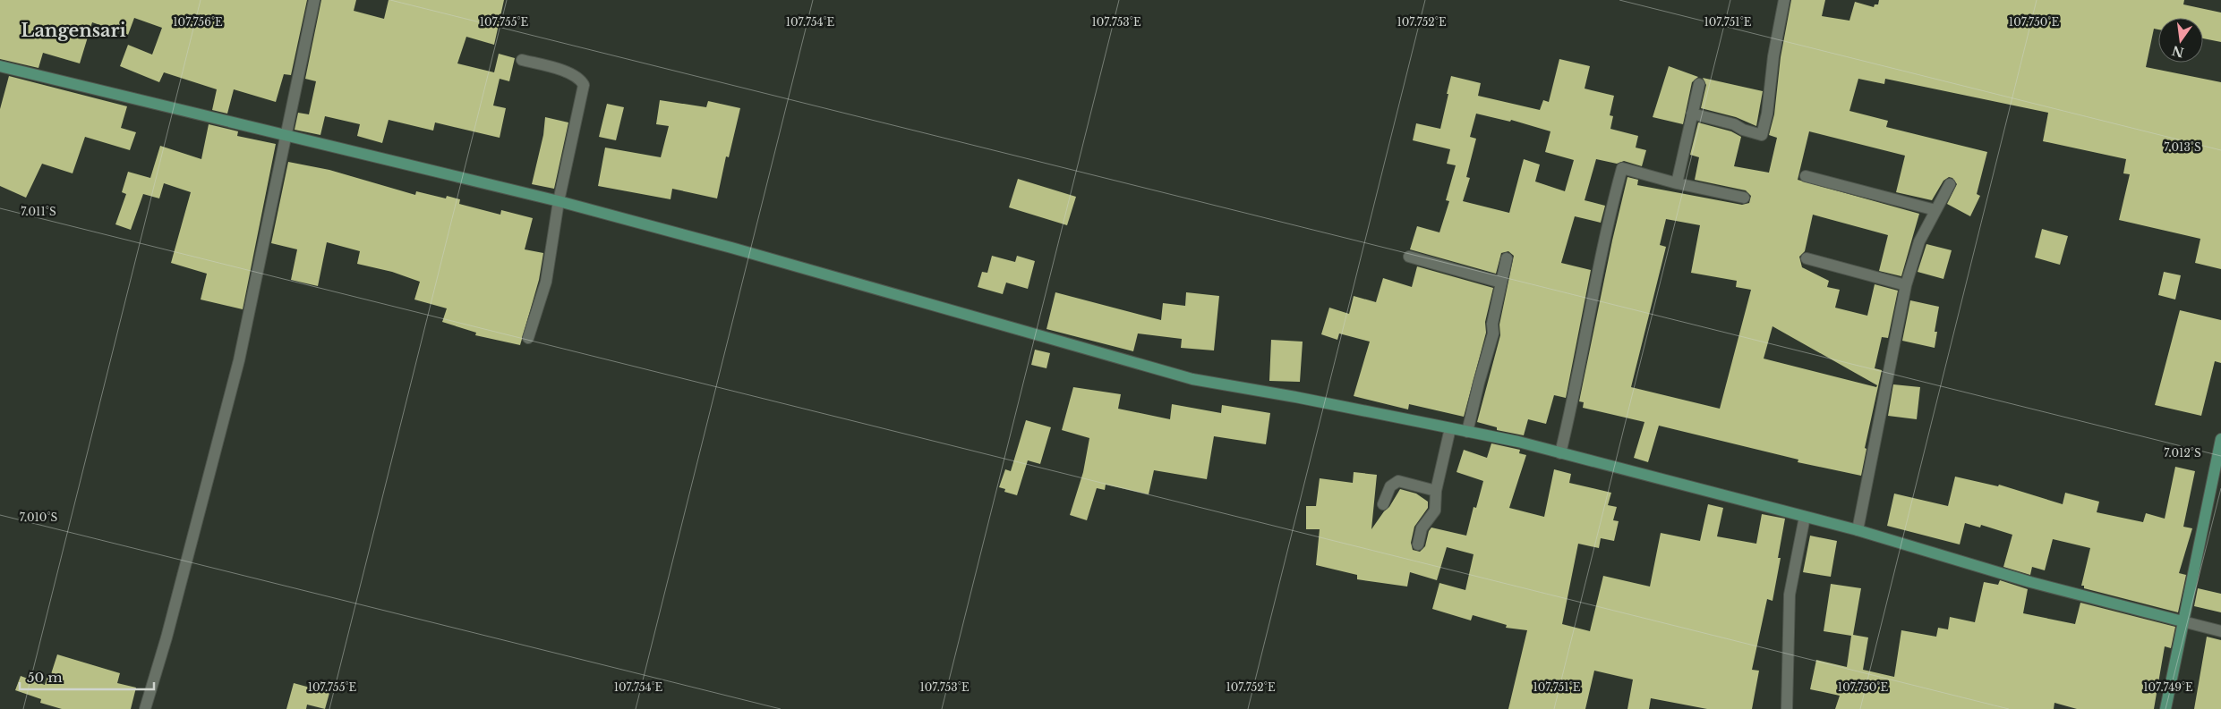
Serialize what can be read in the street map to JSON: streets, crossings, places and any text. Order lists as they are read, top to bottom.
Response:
{
  "districts": ["Langensari"],
  "scale_bar": "50 m",
  "north": "bottom",
  "coordinates": [
    "107.751°E",
    "107.756°E",
    "107.755°E",
    "107.754°E",
    "107.753°E",
    "107.752°E",
    "107.750°E",
    "7.013°S",
    "7.011°S",
    "7.012°S",
    "7.010°S",
    "107.749°E"
  ]
}
